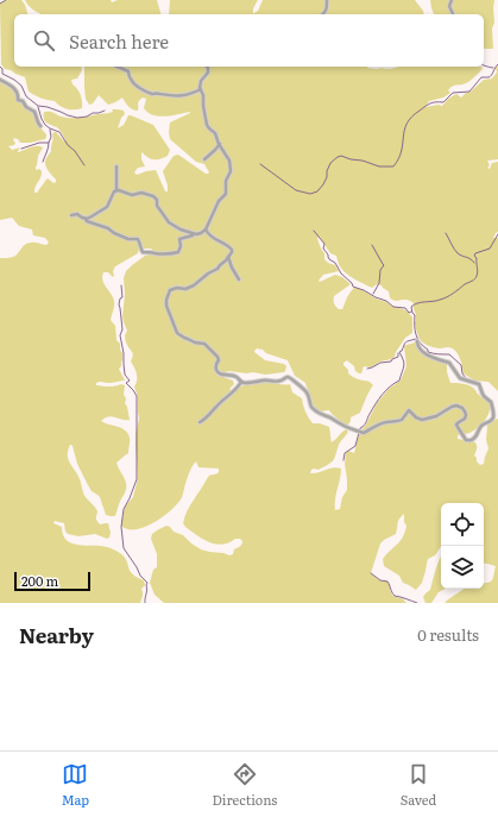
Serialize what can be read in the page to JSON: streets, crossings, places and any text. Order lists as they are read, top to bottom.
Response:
{
  "scale_bar": "200 m",
  "page": {
    "search": "Search here",
    "scale": "200 m",
    "heading": ["Nearby", "0 results"],
    "nav": ["Map", "Directions", "Saved"]
  }
}
